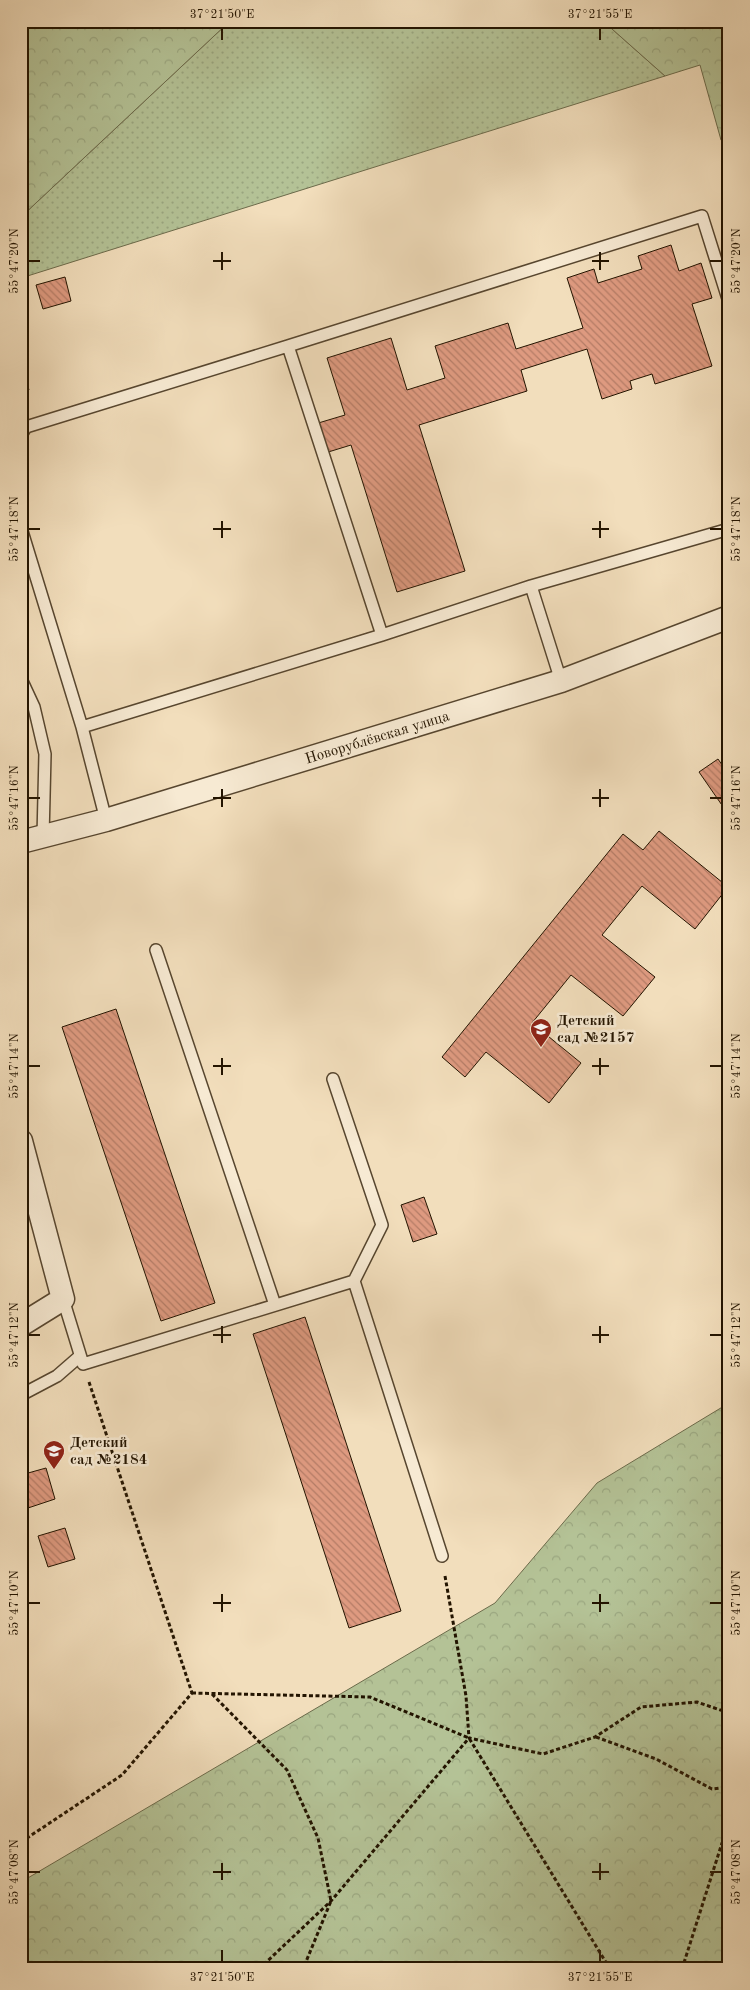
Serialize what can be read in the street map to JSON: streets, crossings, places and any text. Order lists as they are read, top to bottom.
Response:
{
  "streets": {
    "street": ["Новорублёвская улица"]
  },
  "places": {
    "school or university": ["Детский сад №2157", "Детский сад №2184"]
  },
  "coordinates": [
    "37°21'50\"E",
    "37°21'55\"E",
    "55°47'20\"N",
    "55°47'18\"N",
    "55°47'16\"N",
    "55°47'14\"N",
    "55°47'12\"N",
    "55°47'10\"N",
    "55°47'08\"N"
  ]
}
